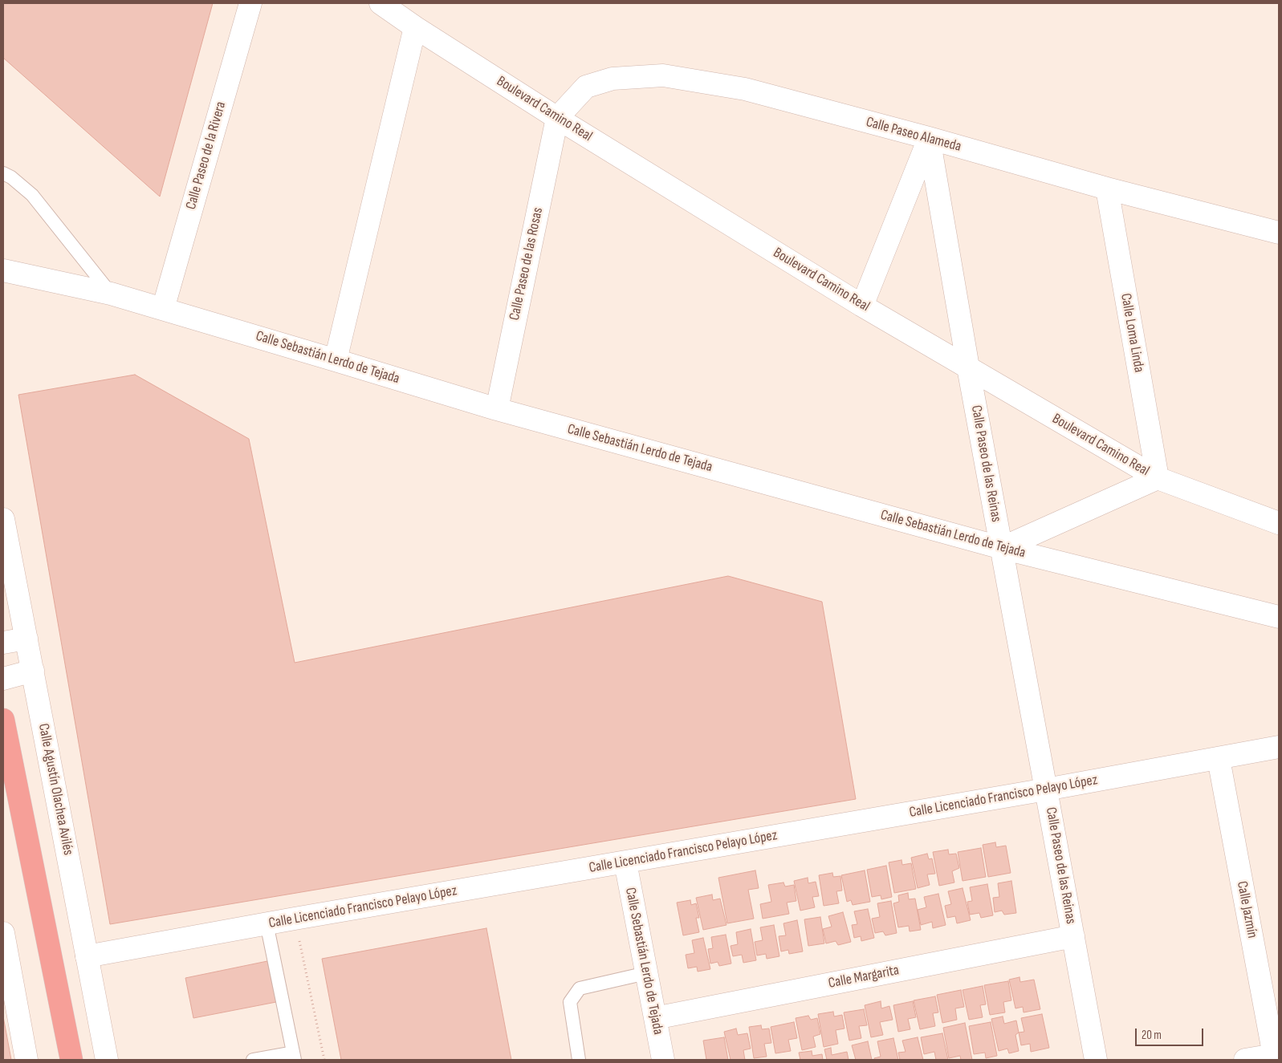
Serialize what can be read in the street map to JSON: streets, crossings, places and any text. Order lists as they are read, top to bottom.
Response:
{
  "streets": {
    "street": [
      "Boulevard Camino Real",
      "Calle Paseo Alameda",
      "Calle Paseo de la Rivera",
      "Calle Paseo de las Rosas",
      "Calle Loma Linda",
      "Calle Sebastián Lerdo de Tejada",
      "Calle Paseo de las Reinas",
      "Calle Agustín Olachea Avilés",
      "Calle Licenciado Francisco Pelayo López",
      "Calle Jazmín",
      "Calle Margarita"
    ]
  },
  "crossings": [
    ["Boulevard Camino Real", "Calle Paseo Alameda"],
    ["Boulevard Camino Real", "Calle Paseo de las Rosas"],
    ["Boulevard Camino Real", "Calle Loma Linda"],
    ["Boulevard Camino Real", "Calle Paseo de las Reinas"],
    ["Calle Paseo Alameda", "Calle Paseo de las Rosas"],
    ["Calle Paseo Alameda", "Calle Loma Linda"],
    ["Calle Paseo Alameda", "Calle Paseo de las Reinas"],
    ["Calle Paseo de la Rivera", "Calle Sebastián Lerdo de Tejada"],
    ["Calle Paseo de las Rosas", "Calle Sebastián Lerdo de Tejada"],
    ["Calle Sebastián Lerdo de Tejada", "Calle Paseo de las Reinas"],
    ["Calle Sebastián Lerdo de Tejada", "Calle Licenciado Francisco Pelayo López"],
    ["Calle Sebastián Lerdo de Tejada", "Calle Margarita"],
    ["Calle Paseo de las Reinas", "Calle Licenciado Francisco Pelayo López"],
    ["Calle Paseo de las Reinas", "Calle Margarita"],
    ["Calle Agustín Olachea Avilés", "Calle Licenciado Francisco Pelayo López"],
    ["Calle Licenciado Francisco Pelayo López", "Calle Jazmín"]
  ],
  "scale_bar": "20 m"
}
